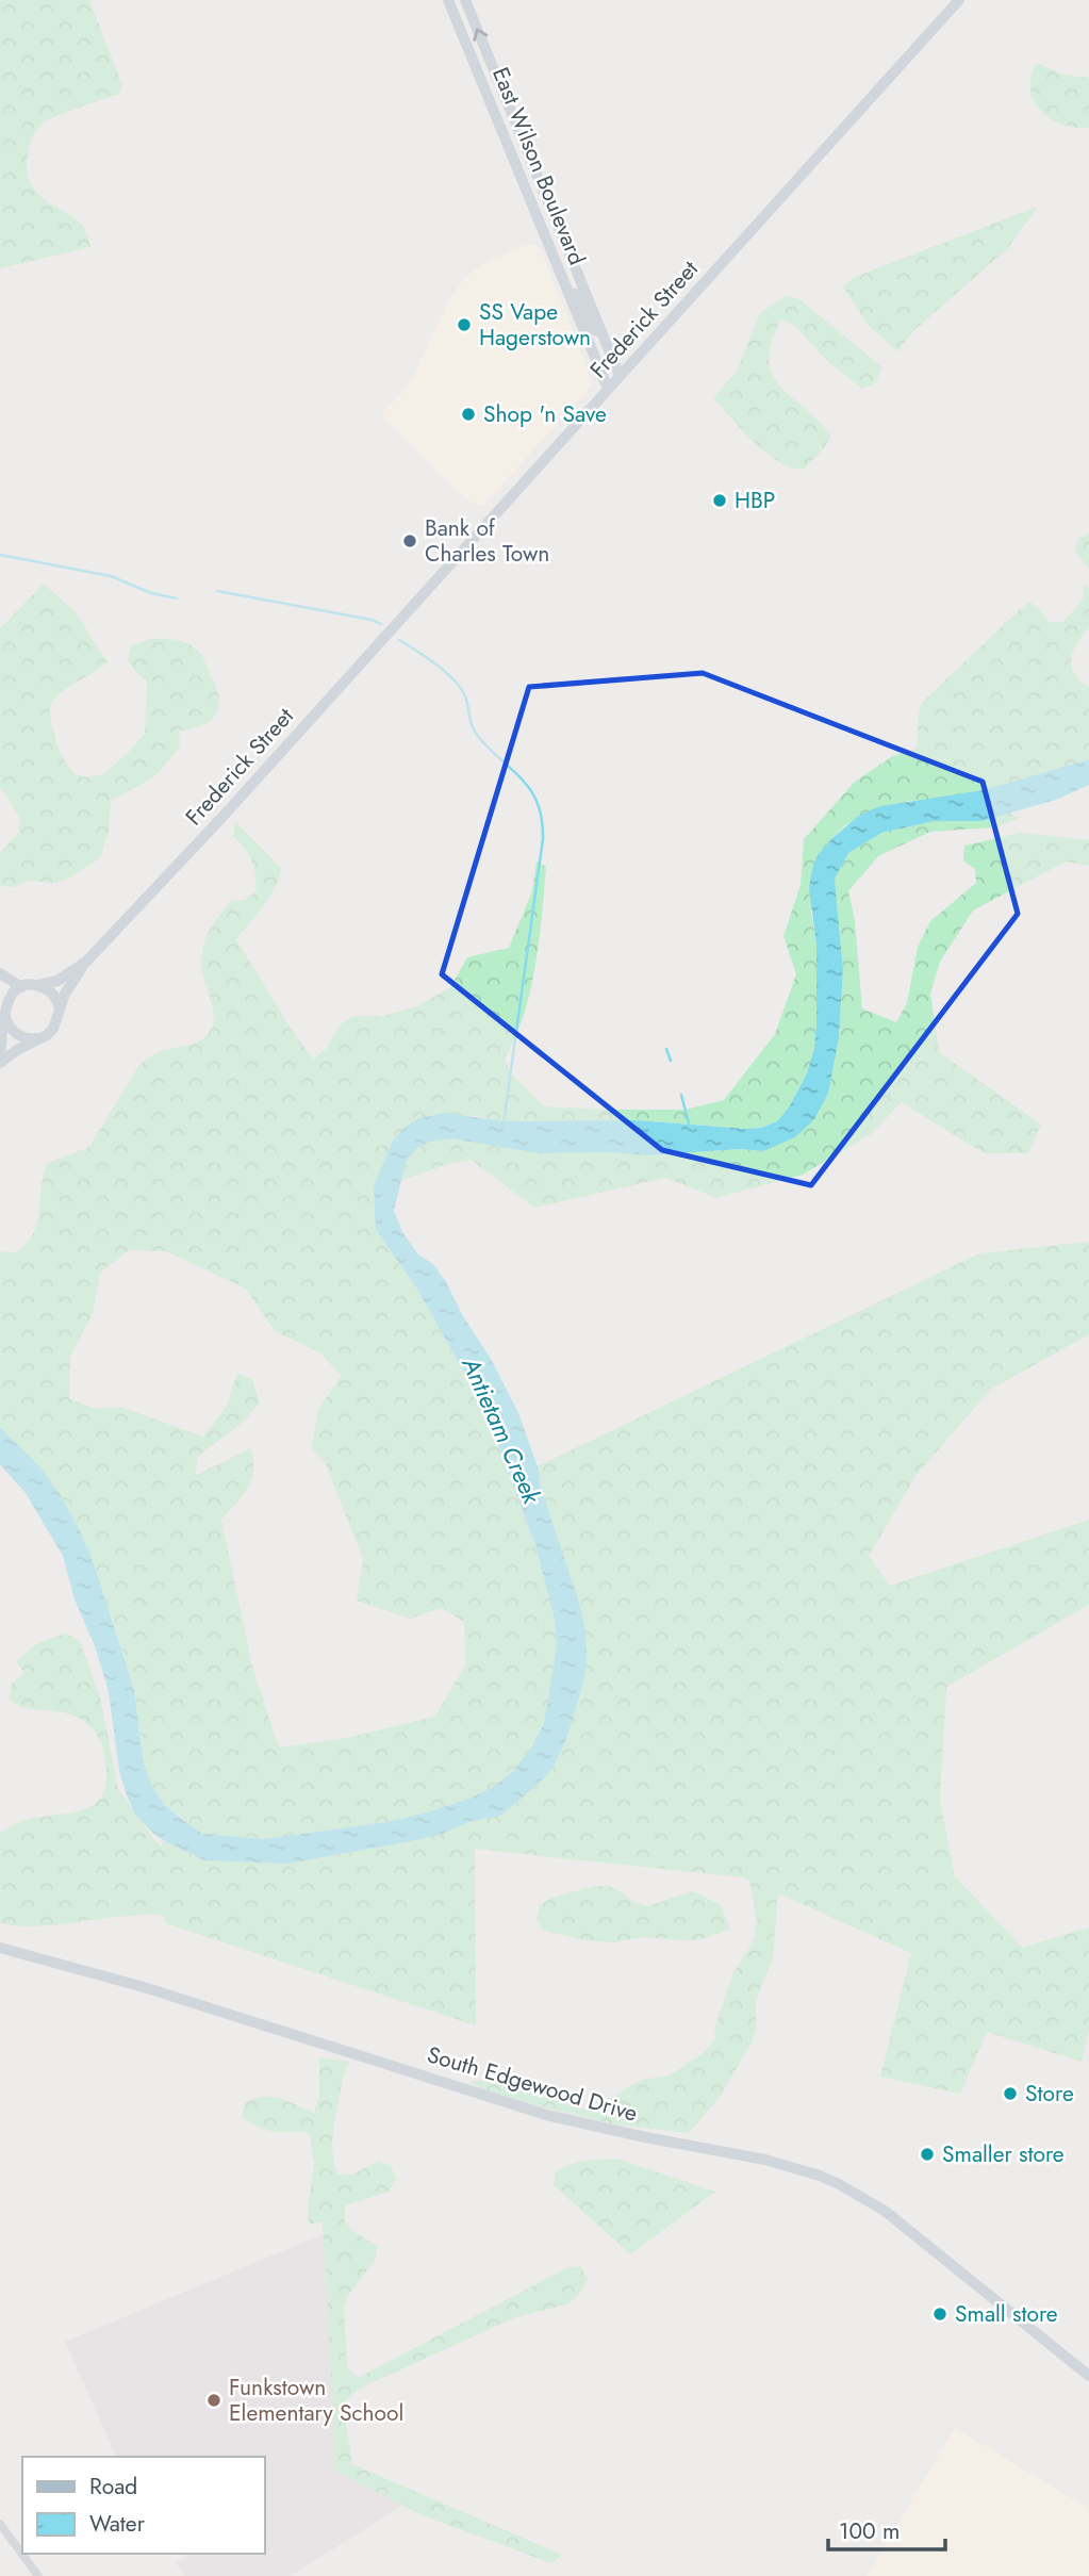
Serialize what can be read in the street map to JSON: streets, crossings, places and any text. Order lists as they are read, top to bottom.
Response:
{
  "streets": {
    "main road": ["East Wilson Boulevard", "Frederick Street", "South Edgewood Drive"]
  },
  "crossings": [
    ["East Wilson Boulevard", "Frederick Street"]
  ],
  "water": ["Antietam Creek"],
  "places": [
    "SS Vape Hagerstown",
    "Shop 'n Save",
    "HBP",
    "Bank of Charles Town",
    "Store",
    "Smaller store",
    "Small store",
    "Funkstown Elementary School"
  ],
  "legend": ["Road", "Water"],
  "scale_bar": "100 m"
}
